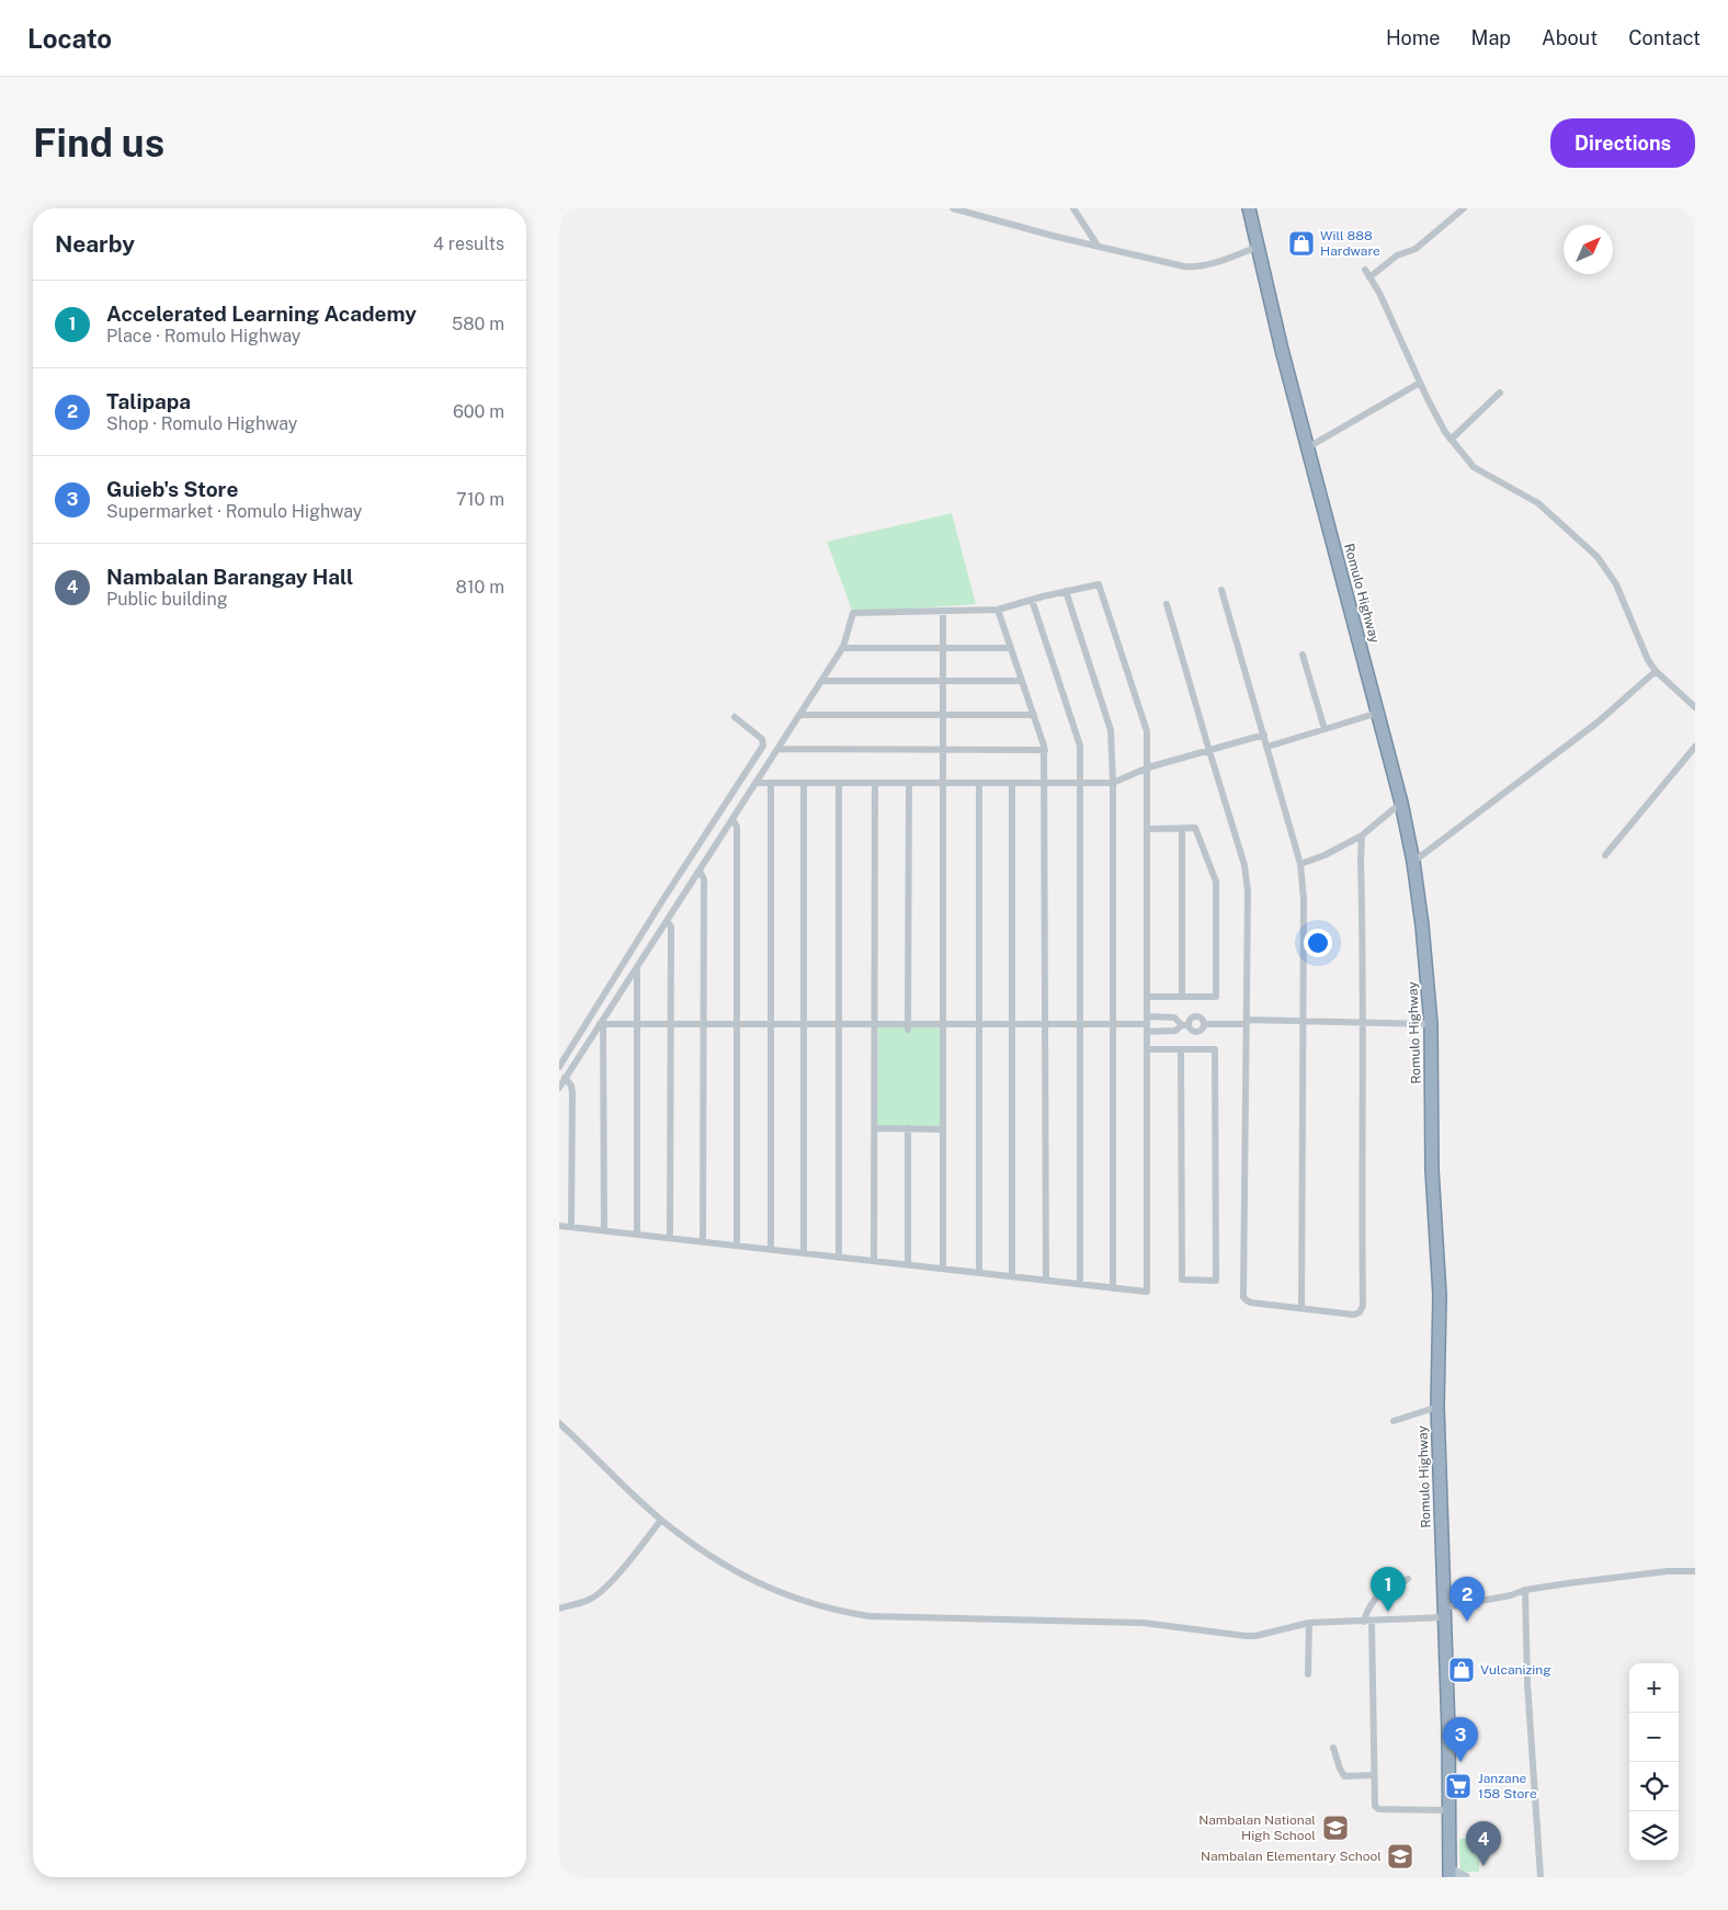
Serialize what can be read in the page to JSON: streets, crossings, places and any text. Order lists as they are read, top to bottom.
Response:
{
  "streets": {
    "highway": ["Romulo Highway"]
  },
  "places": {
    "shop": ["Will 888 Hardware", "Vulcanizing"],
    "supermarket": ["Janzane 158 Store"],
    "school or university": ["Nambalan National High School", "Nambalan Elementary School"]
  },
  "north": "top right",
  "page": {
    "header": "Locato",
    "nav": [
      "Home",
      "Map",
      "About",
      "Contact"
    ],
    "buttons": "Directions",
    "title": "Find us",
    "heading": ["Nearby", "4 results"],
    "list": [
      {
        "mark": "1",
        "name": "Accelerated Learning Academy",
        "note": "Place · Romulo Highway",
        "value": "580 m"
      },
      {
        "mark": "2",
        "name": "Talipapa",
        "note": "Shop · Romulo Highway",
        "value": "600 m"
      },
      {
        "mark": "3",
        "name": "Guieb's Store",
        "note": "Supermarket · Romulo Highway",
        "value": "710 m"
      },
      {
        "mark": "4",
        "name": "Nambalan Barangay Hall",
        "note": "Public building",
        "value": "810 m"
      }
    ],
    "pins": [
      "1",
      "2",
      "3",
      "4"
    ],
    "map_buttons": ["+", "−"]
  }
}
